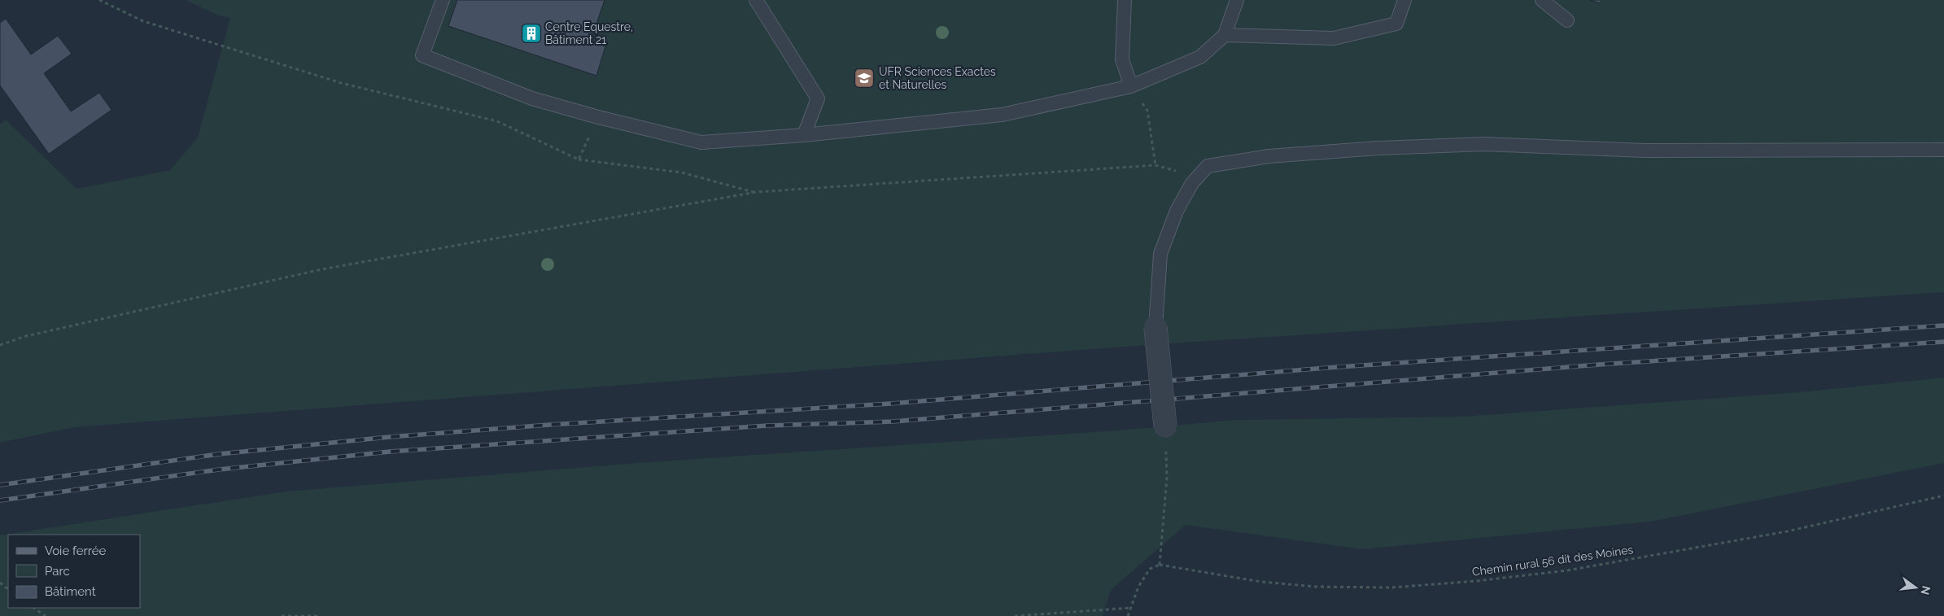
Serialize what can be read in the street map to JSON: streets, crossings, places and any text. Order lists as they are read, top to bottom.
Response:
{
  "streets": {
    "path": ["Chemin rural 56 dit des Moines"]
  },
  "places": {
    "building": ["Centre Equestre, Bâtiment 21"],
    "school or university": ["UFR Sciences Exactes et Naturelles"]
  },
  "legend": ["Voie ferrée", "Parc", "Bâtiment"],
  "north": "right"
}
